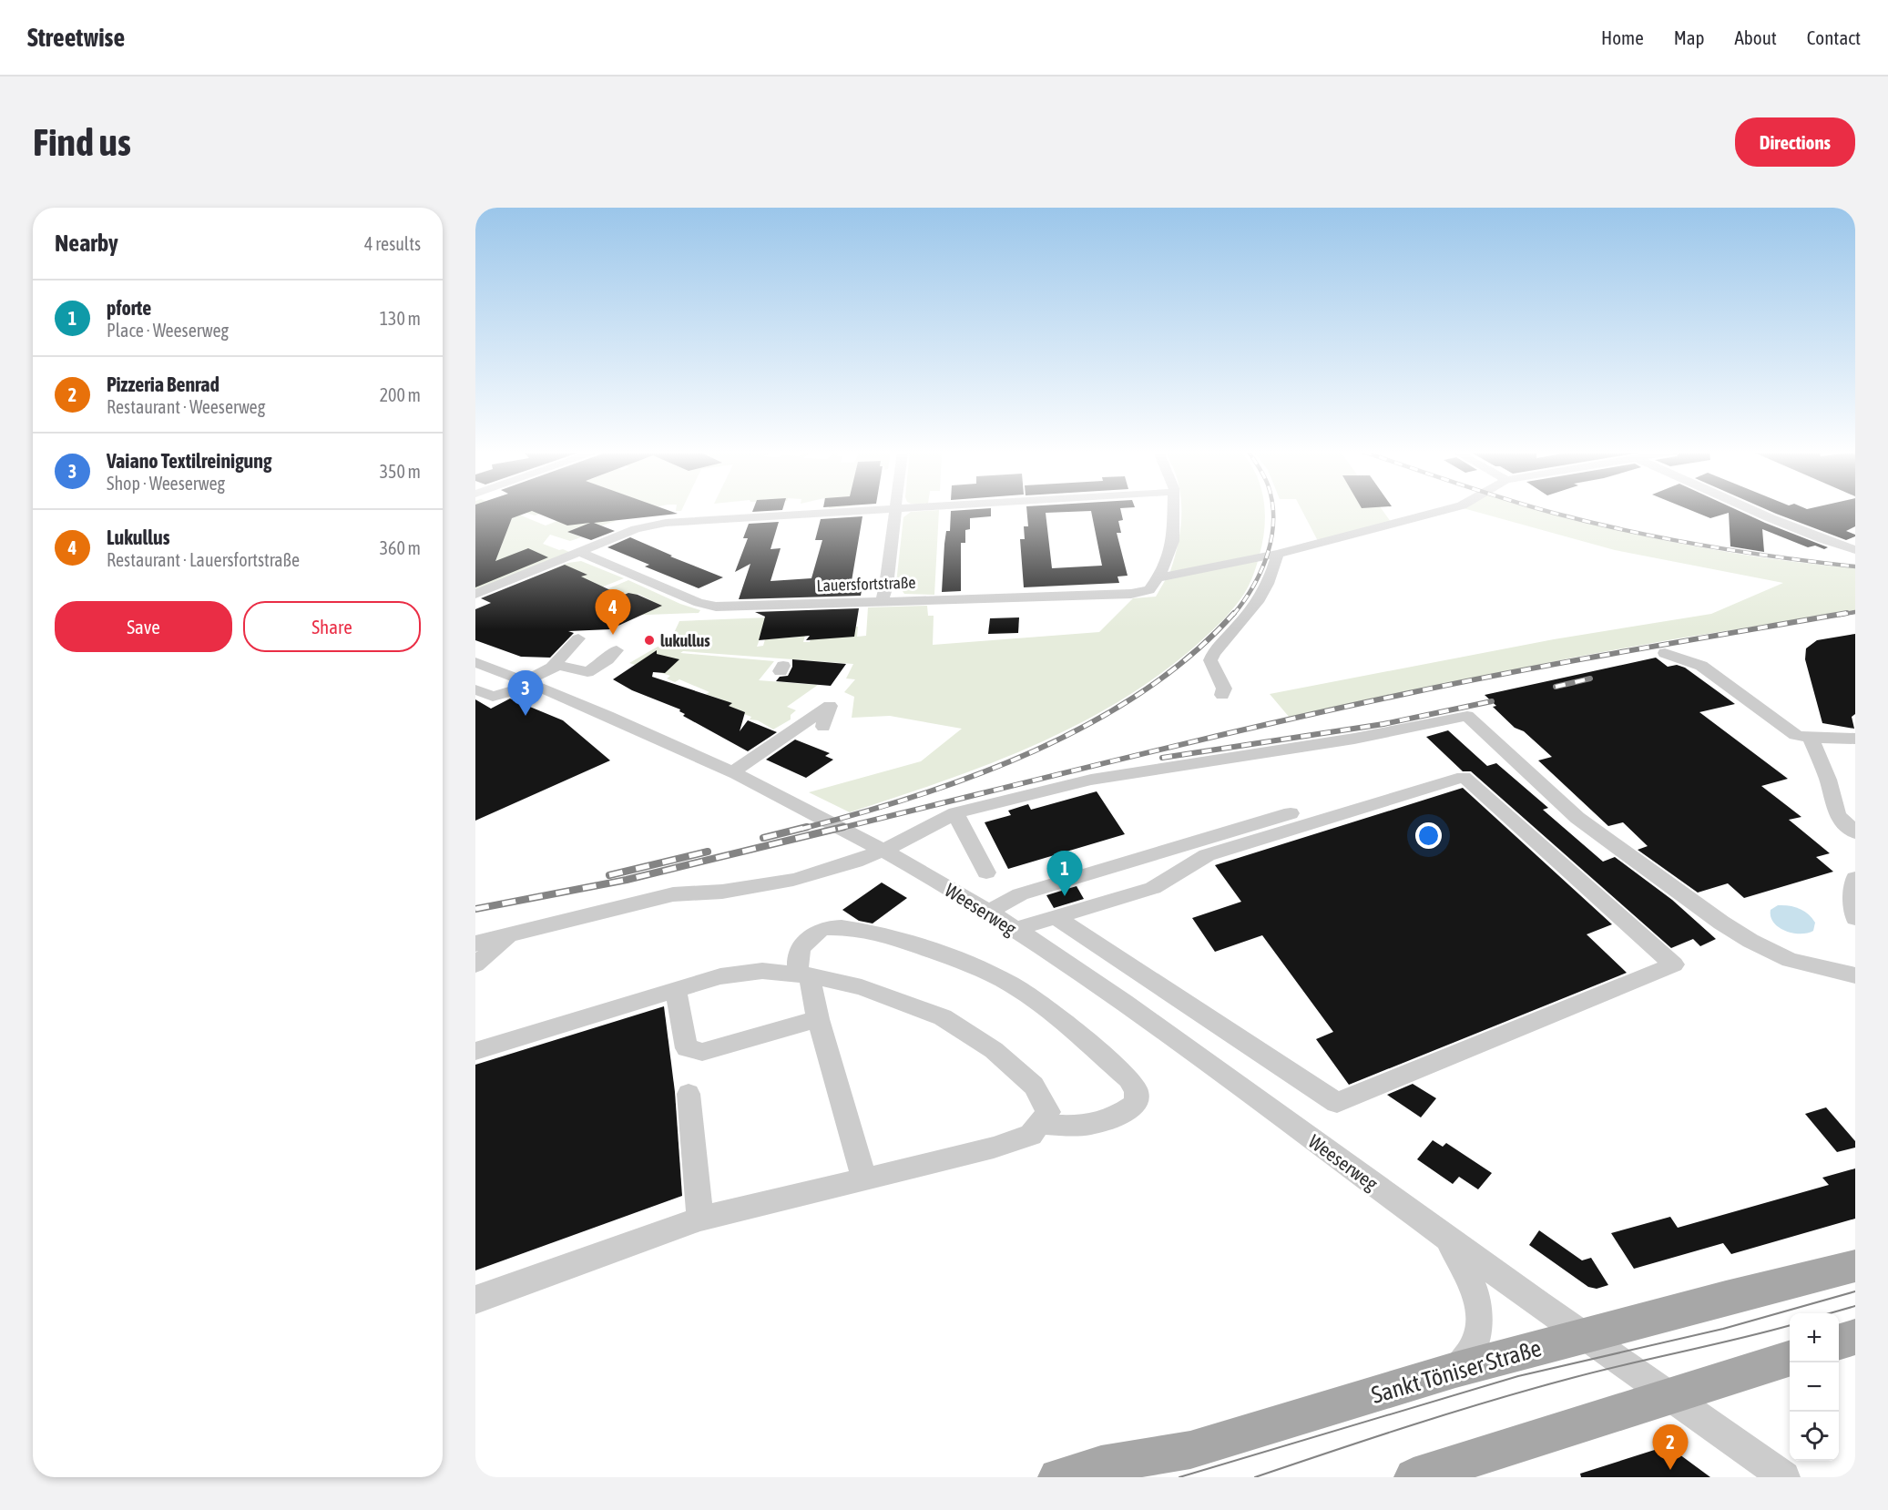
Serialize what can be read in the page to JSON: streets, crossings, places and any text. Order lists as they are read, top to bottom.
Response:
{
  "streets": {
    "main road": ["Sankt Töniser Straße"],
    "street": ["Lauersfortstraße", "Weeserweg"]
  },
  "crossings": [
    ["Weeserweg", "Sankt Töniser Straße"]
  ],
  "places": ["lukullus"],
  "page": {
    "header": "Streetwise",
    "nav": [
      "Home",
      "Map",
      "About",
      "Contact"
    ],
    "buttons": [
      "Directions",
      ["Save", "Share"]
    ],
    "title": "Find us",
    "heading": ["Nearby", "4 results"],
    "list": [
      {
        "mark": "1",
        "name": "pforte",
        "note": "Place · Weeserweg",
        "value": "130 m"
      },
      {
        "mark": "2",
        "name": "Pizzeria Benrad",
        "note": "Restaurant · Weeserweg",
        "value": "200 m"
      },
      {
        "mark": "3",
        "name": "Vaiano Textilreinigung",
        "note": "Shop · Weeserweg",
        "value": "350 m"
      },
      {
        "mark": "4",
        "name": "Lukullus",
        "note": "Restaurant · Lauersfortstraße",
        "value": "360 m"
      }
    ],
    "pins": [
      "4",
      "3",
      "1",
      "2"
    ],
    "map_buttons": ["+", "−"]
  }
}
